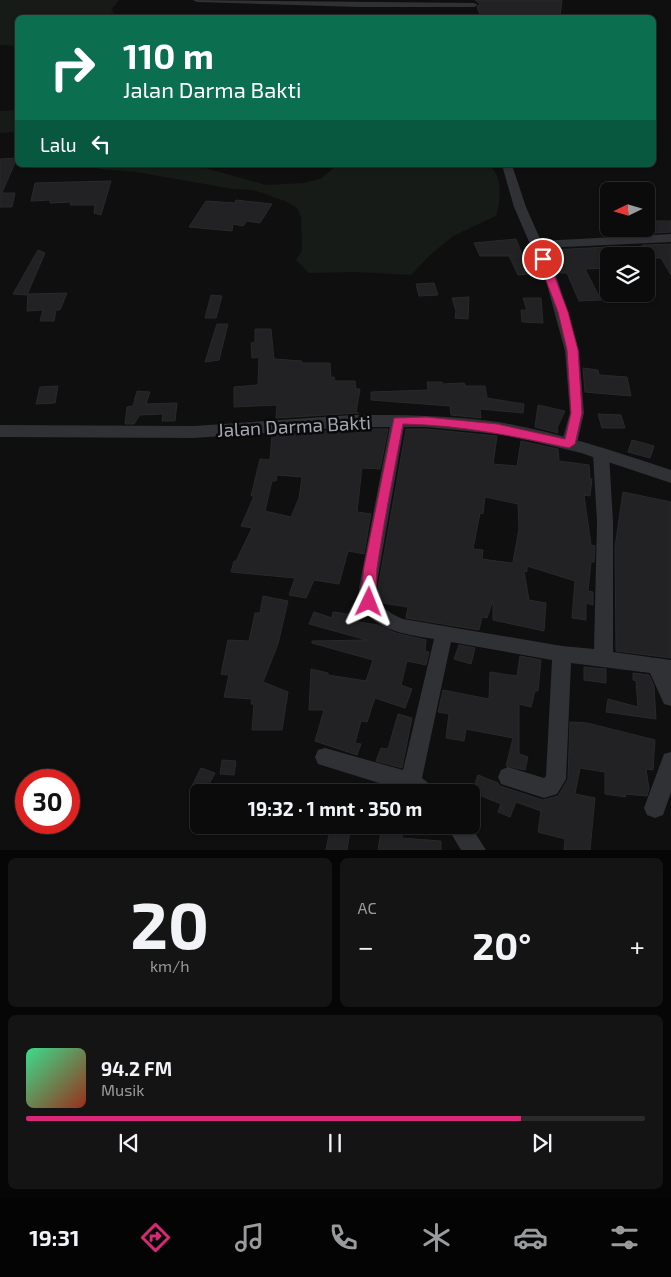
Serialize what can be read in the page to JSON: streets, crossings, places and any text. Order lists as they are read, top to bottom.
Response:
{
  "streets": {
    "street": ["Jalan Darma Bakti"]
  },
  "north": "left",
  "page": {
    "turn": ["110 m", "Jalan Darma Bakti"],
    "then": "Lalu",
    "limit": "30",
    "trip": "19:32 · 1 mnt · 350 m",
    "tile": [
      ["20", "km/h"],
      "AC"
    ],
    "heat": ["−", "20°", "+"],
    "song": ["94.2 FM", "Musik"],
    "tabs": "19:31"
  }
}
